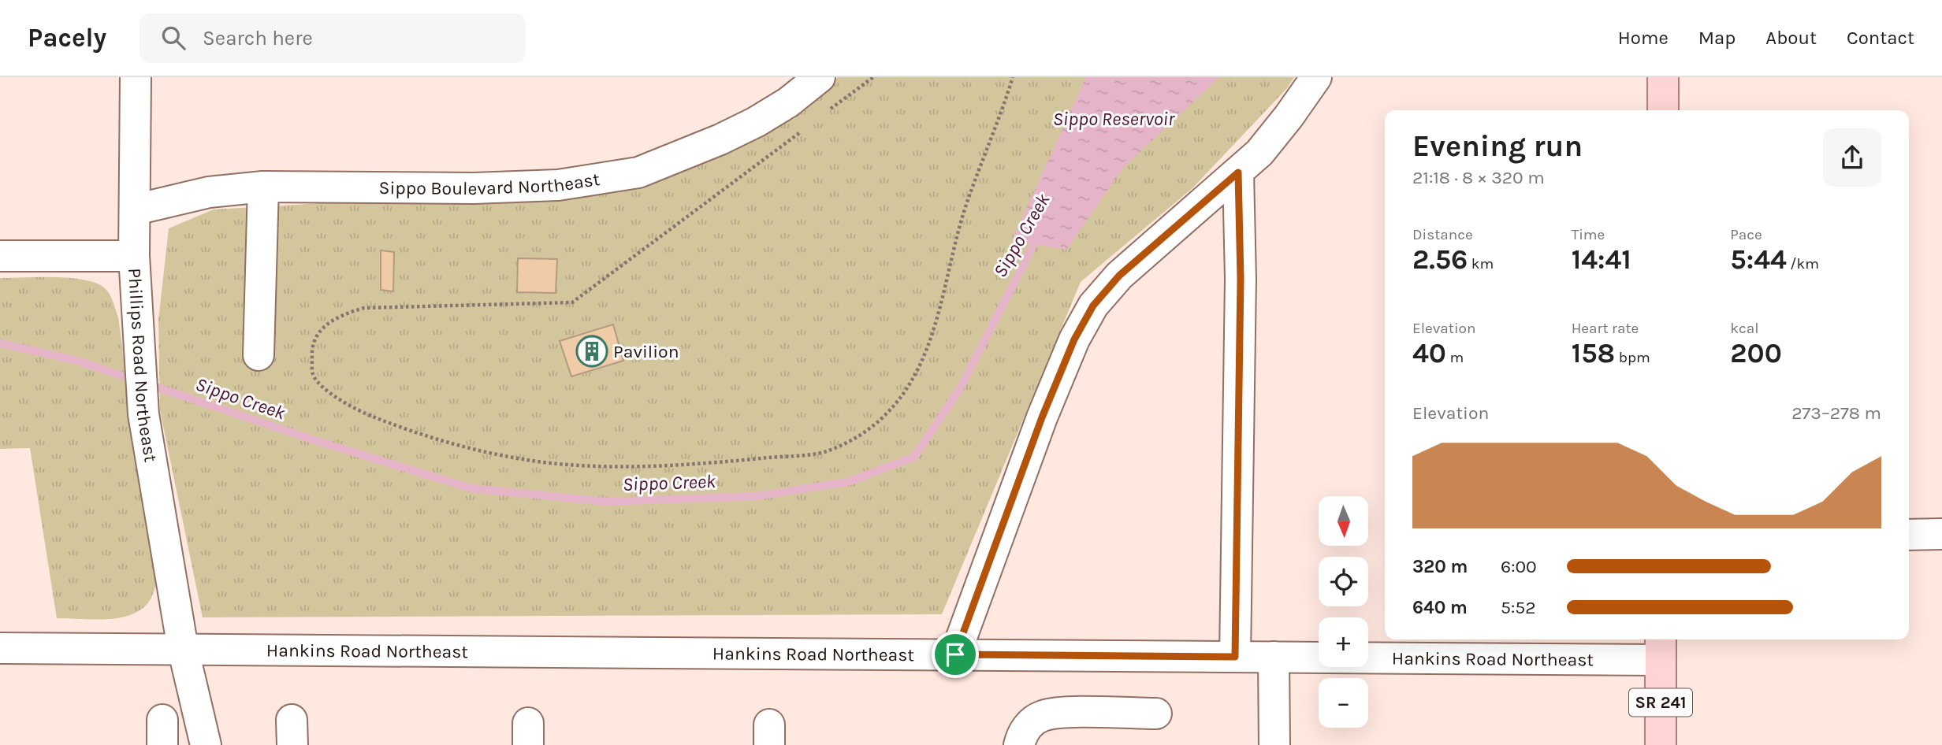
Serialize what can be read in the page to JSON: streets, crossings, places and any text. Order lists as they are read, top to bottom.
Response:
{
  "streets": {
    "main road": ["SR 241"],
    "street": ["Sippo Boulevard Northeast", "Phillips Road Northeast", "Hankins Road Northeast"]
  },
  "crossings": [
    ["Sippo Boulevard Northeast", "Phillips Road Northeast"],
    ["Phillips Road Northeast", "Hankins Road Northeast"],
    ["Hankins Road Northeast", "SR 241"]
  ],
  "water": ["Sippo Reservoir", "Sippo Creek"],
  "places": {
    "building": ["Pavilion"]
  },
  "north": "bottom",
  "page": {
    "header": "Pacely",
    "search": "Search here",
    "nav": [
      "Home",
      "Map",
      "About",
      "Contact"
    ],
    "heading": ["Evening run", "21:18 · 8 × 320 m"],
    "stats": [
      ["Distance", "2.56 km"],
      ["Time", "14:41"],
      ["Pace", "5:44 /km"],
      ["Elevation", "40 m"],
      ["Heart rate", "158 bpm"],
      ["kcal", "200"]
    ],
    "chart": ["Elevation", "273–278 m"],
    "map_buttons": ["+", "−"],
    "list": [
      {
        "name": "320 m",
        "note": "6:00"
      },
      {
        "name": "640 m",
        "note": "5:52"
      }
    ]
  }
}
